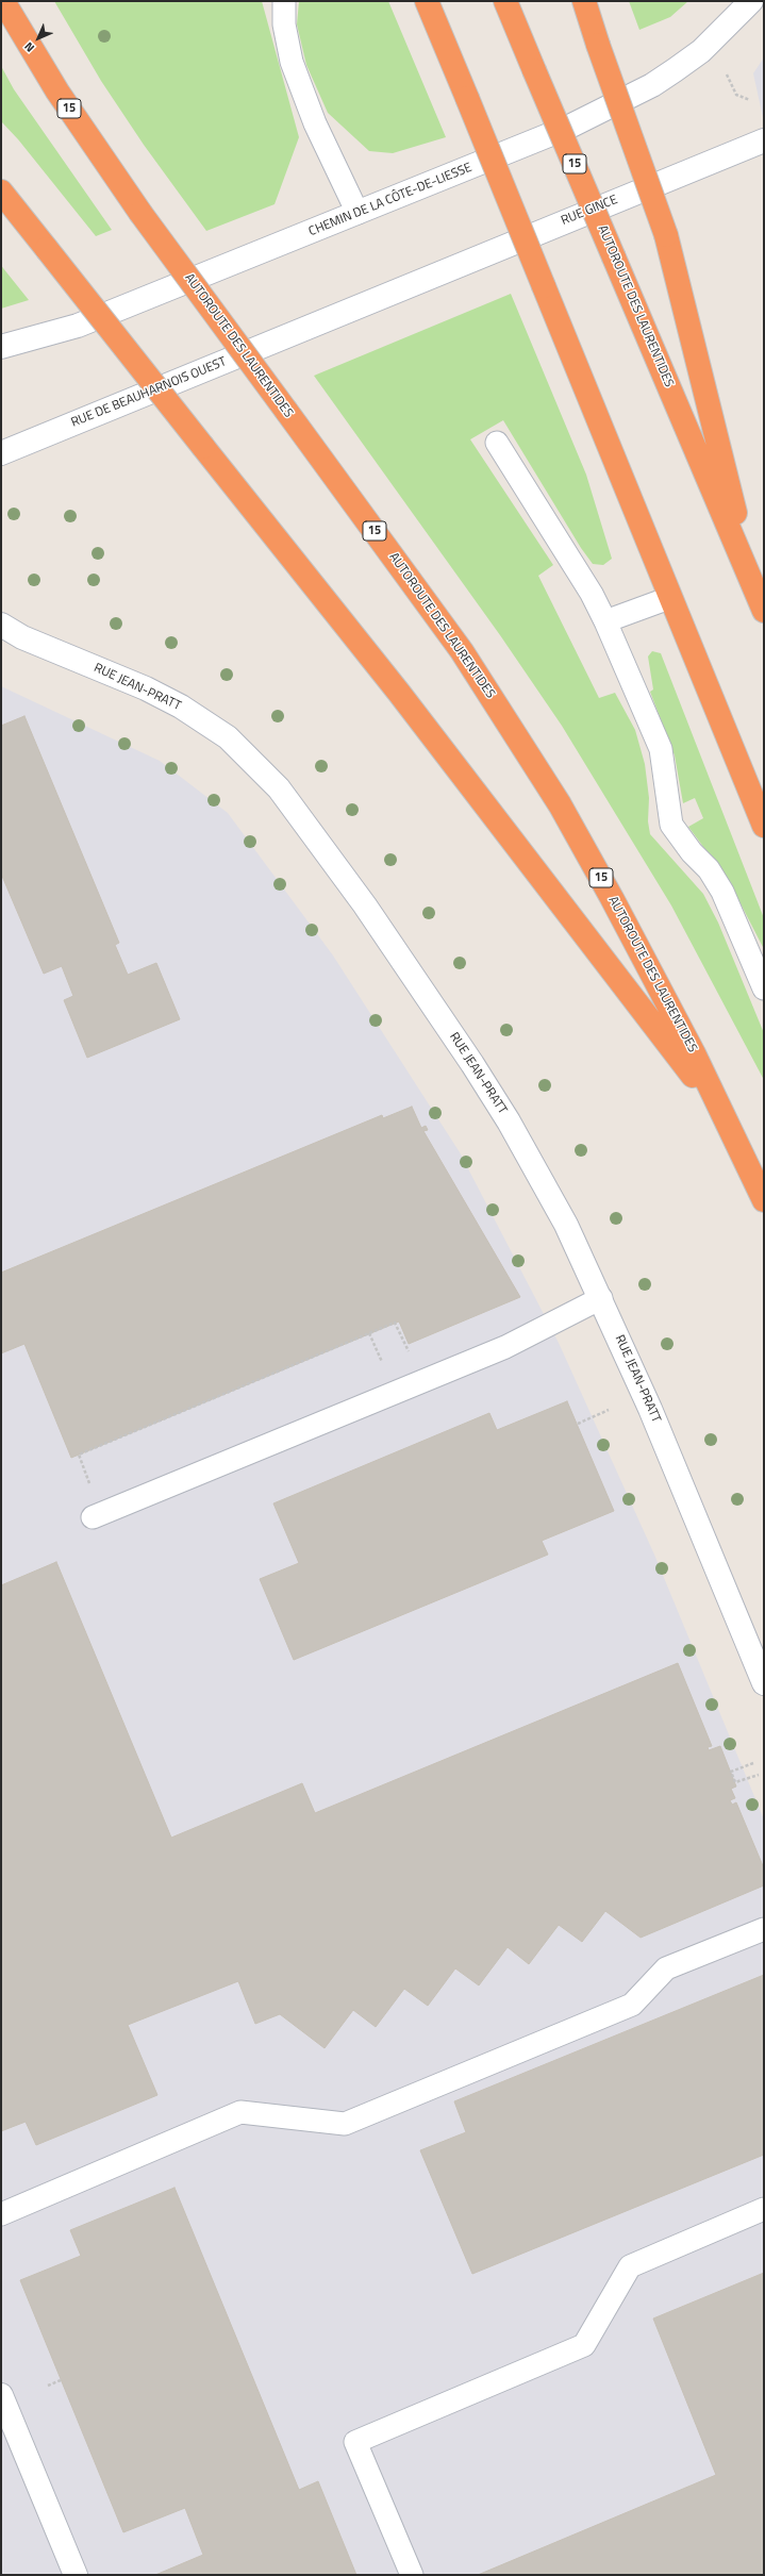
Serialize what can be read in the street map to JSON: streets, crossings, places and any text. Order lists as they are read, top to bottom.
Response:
{
  "streets": {
    "highway": ["15", "AUTOROUTE DES LAURENTIDES"],
    "street": [
      "CHEMIN DE LA CÔTE-DE-LIESSE",
      "RUE GINCE",
      "RUE DE BEAUHARNOIS OUEST",
      "RUE JEAN-PRATT"
    ]
  },
  "crossings": [
    ["RUE GINCE", "RUE DE BEAUHARNOIS OUEST"]
  ],
  "north": "bottom left"
}
